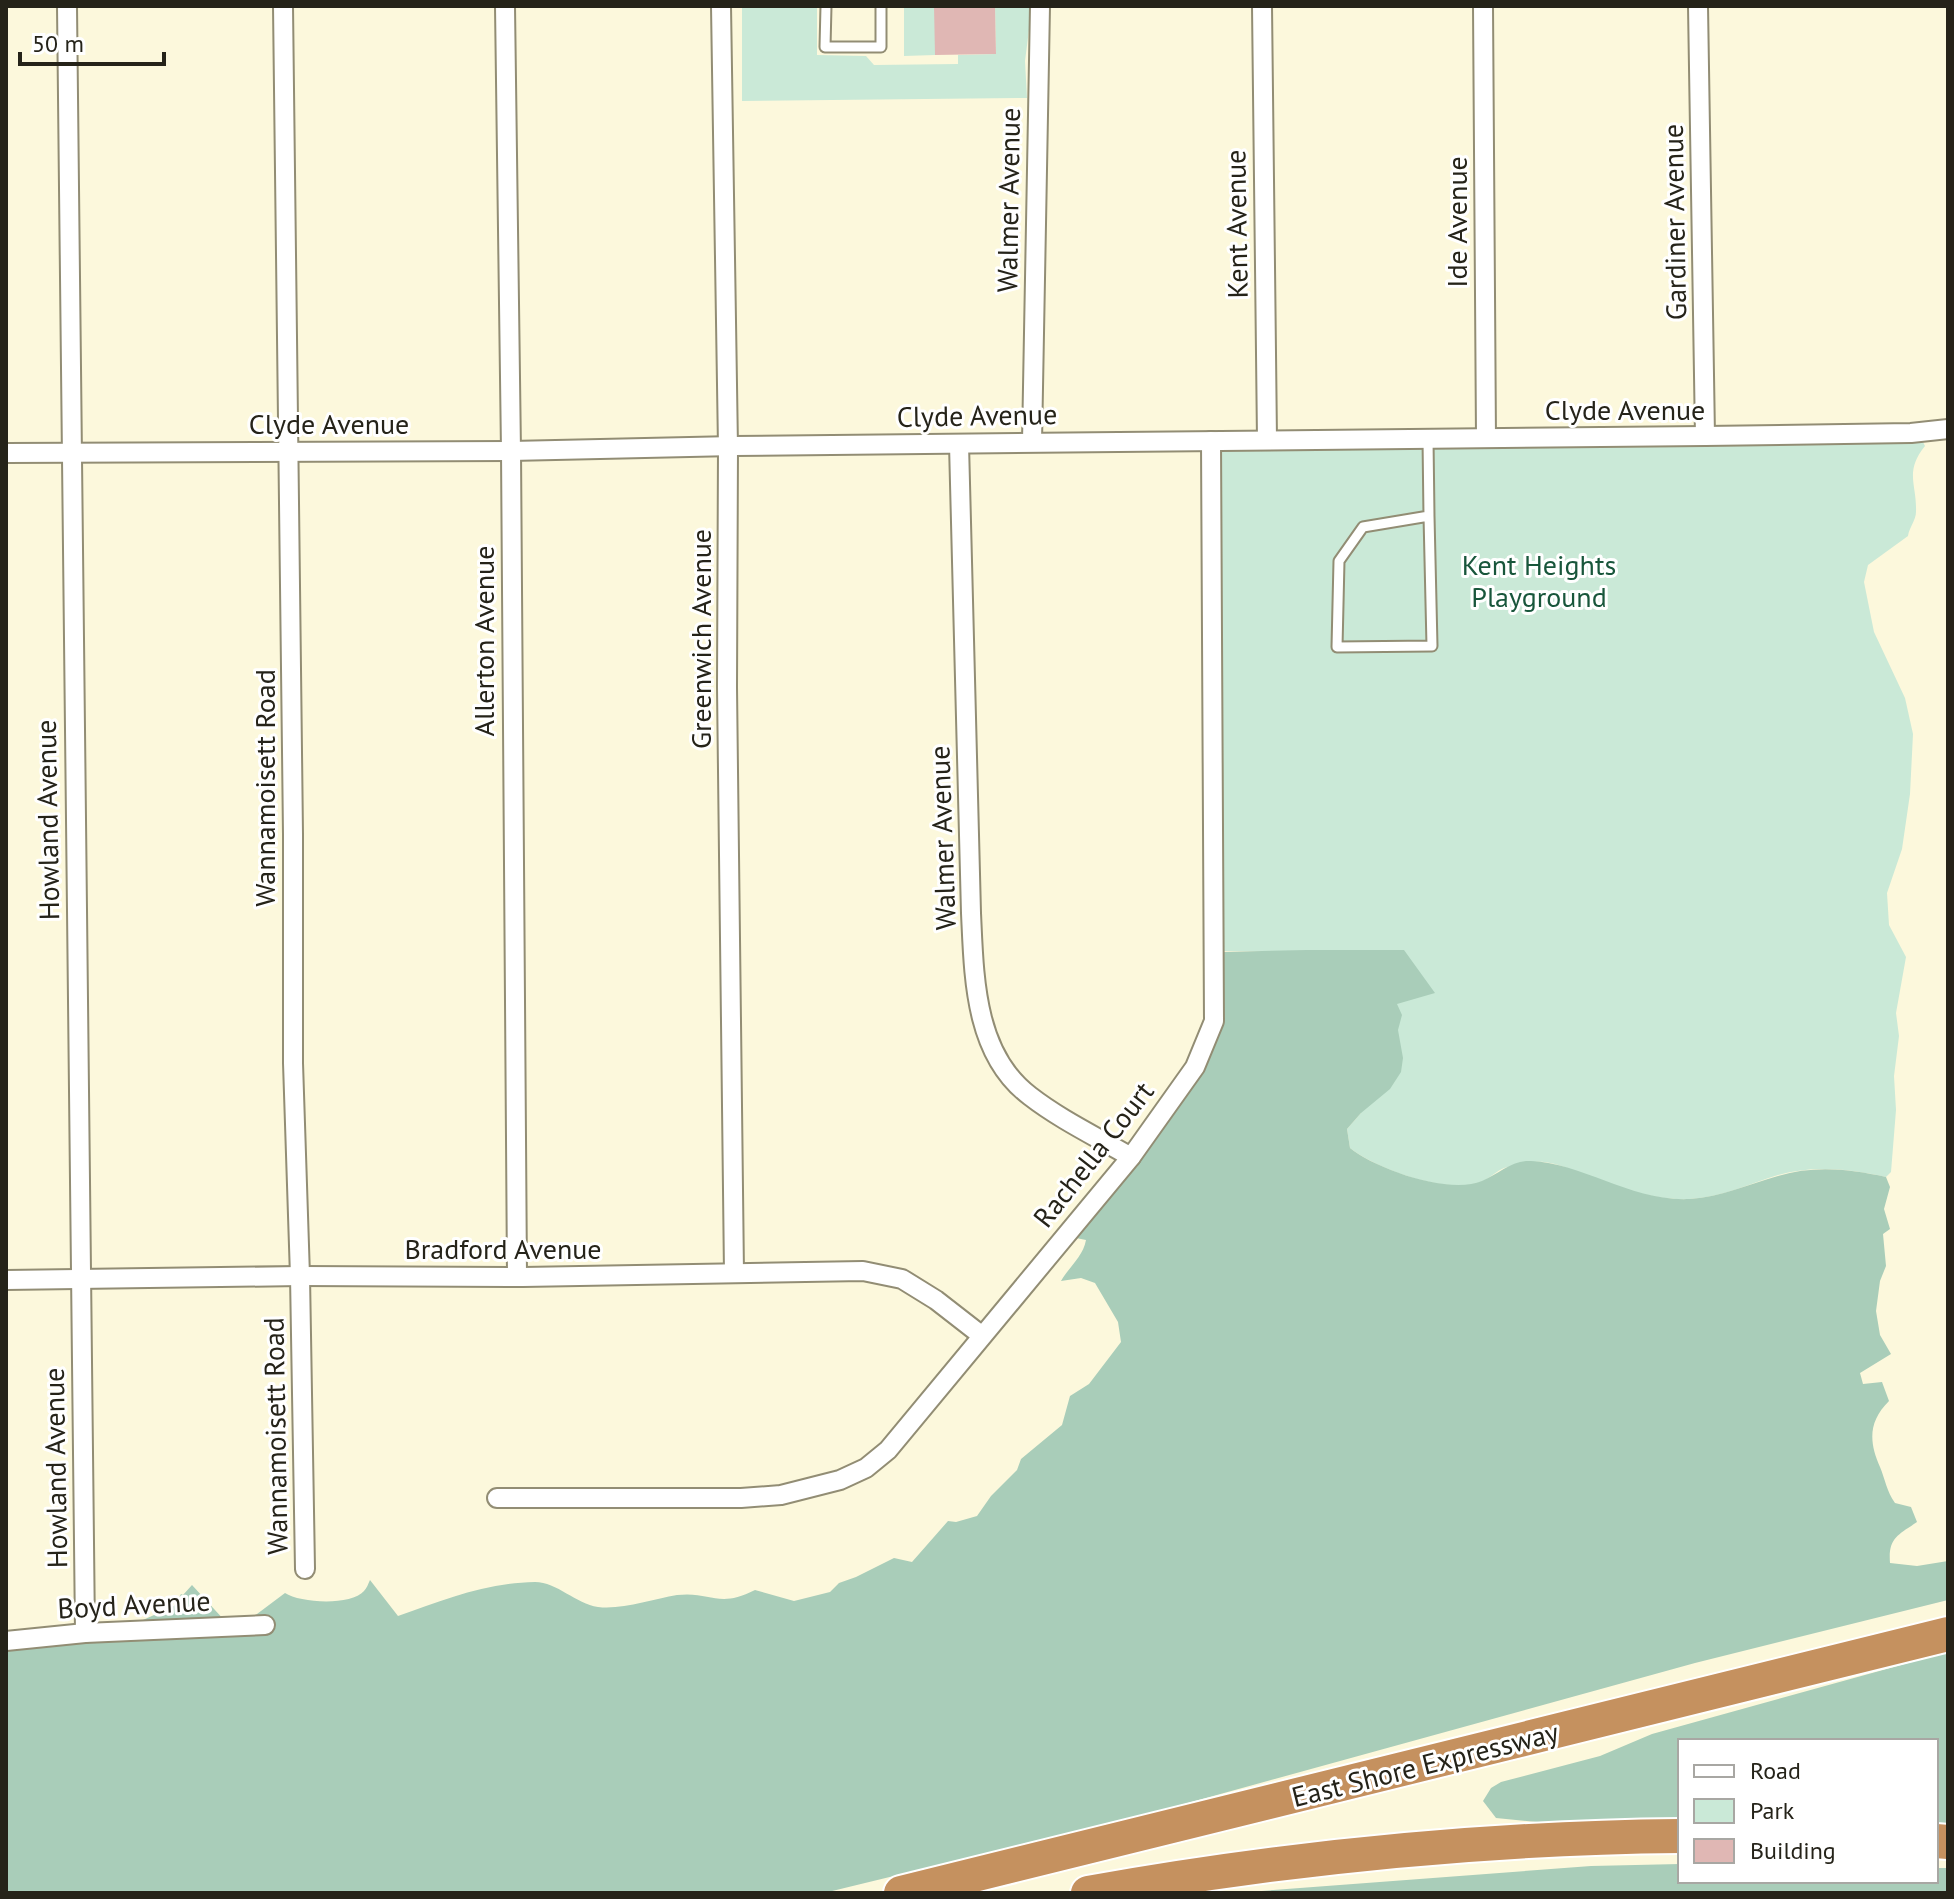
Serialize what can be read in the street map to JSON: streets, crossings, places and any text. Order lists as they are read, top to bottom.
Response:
{
  "streets": {
    "highway": ["East Shore Expressway"],
    "street": [
      "Walmer Avenue",
      "Ide Avenue",
      "Gardiner Avenue",
      "Kent Avenue",
      "Clyde Avenue",
      "Greenwich Avenue",
      "Allerton Avenue",
      "Wannamoisett Road",
      "Howland Avenue",
      "Rachella Court",
      "Bradford Avenue",
      "Boyd Avenue"
    ]
  },
  "crossings": [
    ["Walmer Avenue", "Clyde Avenue"],
    ["Walmer Avenue", "Rachella Court"],
    ["Ide Avenue", "Clyde Avenue"],
    ["Gardiner Avenue", "Clyde Avenue"],
    ["Kent Avenue", "Clyde Avenue"],
    ["Clyde Avenue", "Greenwich Avenue"],
    ["Clyde Avenue", "Allerton Avenue"],
    ["Clyde Avenue", "Wannamoisett Road"],
    ["Clyde Avenue", "Howland Avenue"],
    ["Clyde Avenue", "Rachella Court"],
    ["Greenwich Avenue", "Bradford Avenue"],
    ["Allerton Avenue", "Bradford Avenue"],
    ["Wannamoisett Road", "Bradford Avenue"],
    ["Howland Avenue", "Bradford Avenue"],
    ["Howland Avenue", "Boyd Avenue"],
    ["Rachella Court", "Bradford Avenue"]
  ],
  "parks": ["Kent Heights Playground"],
  "legend": ["Road", "Park", "Building"],
  "scale_bar": "50 m"
}
